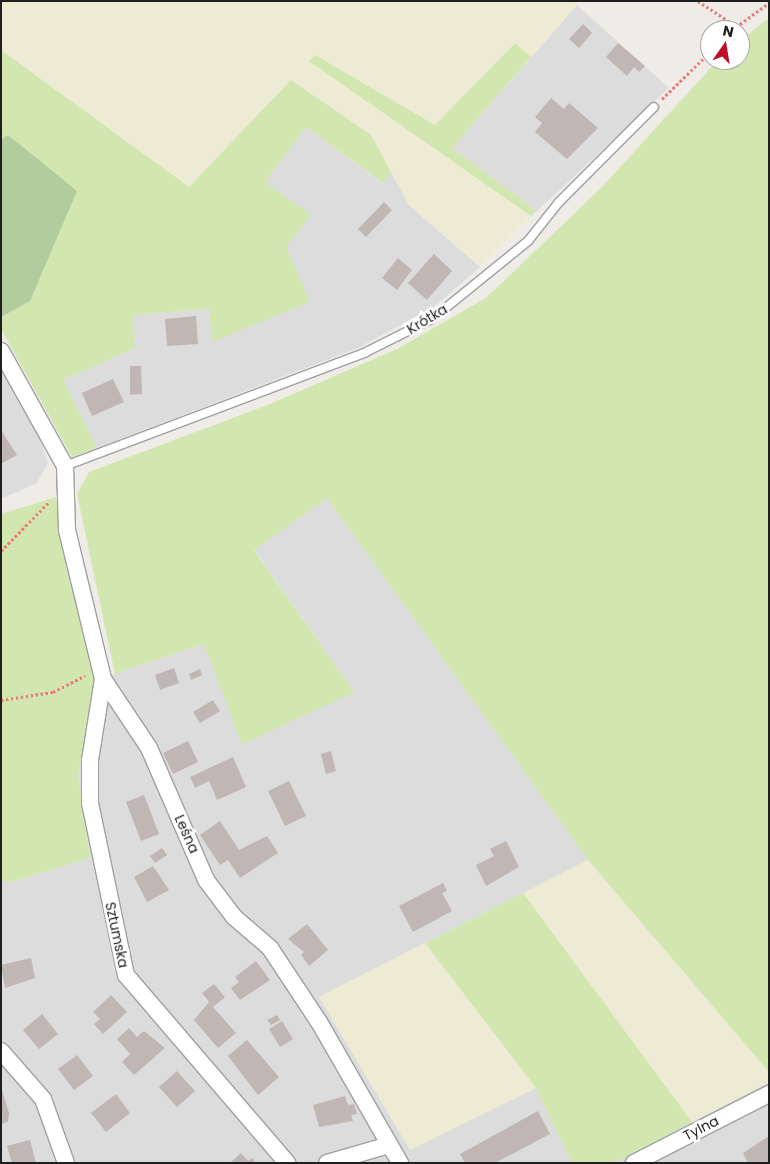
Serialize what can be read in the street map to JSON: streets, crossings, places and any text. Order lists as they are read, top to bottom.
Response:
{
  "streets": {
    "street": ["Leśna", "Sztumska", "Tylna"],
    "lane": ["Krótka"]
  },
  "crossings": [
    ["Krótka", "Leśna"],
    ["Leśna", "Sztumska"]
  ],
  "north": "top"
}
